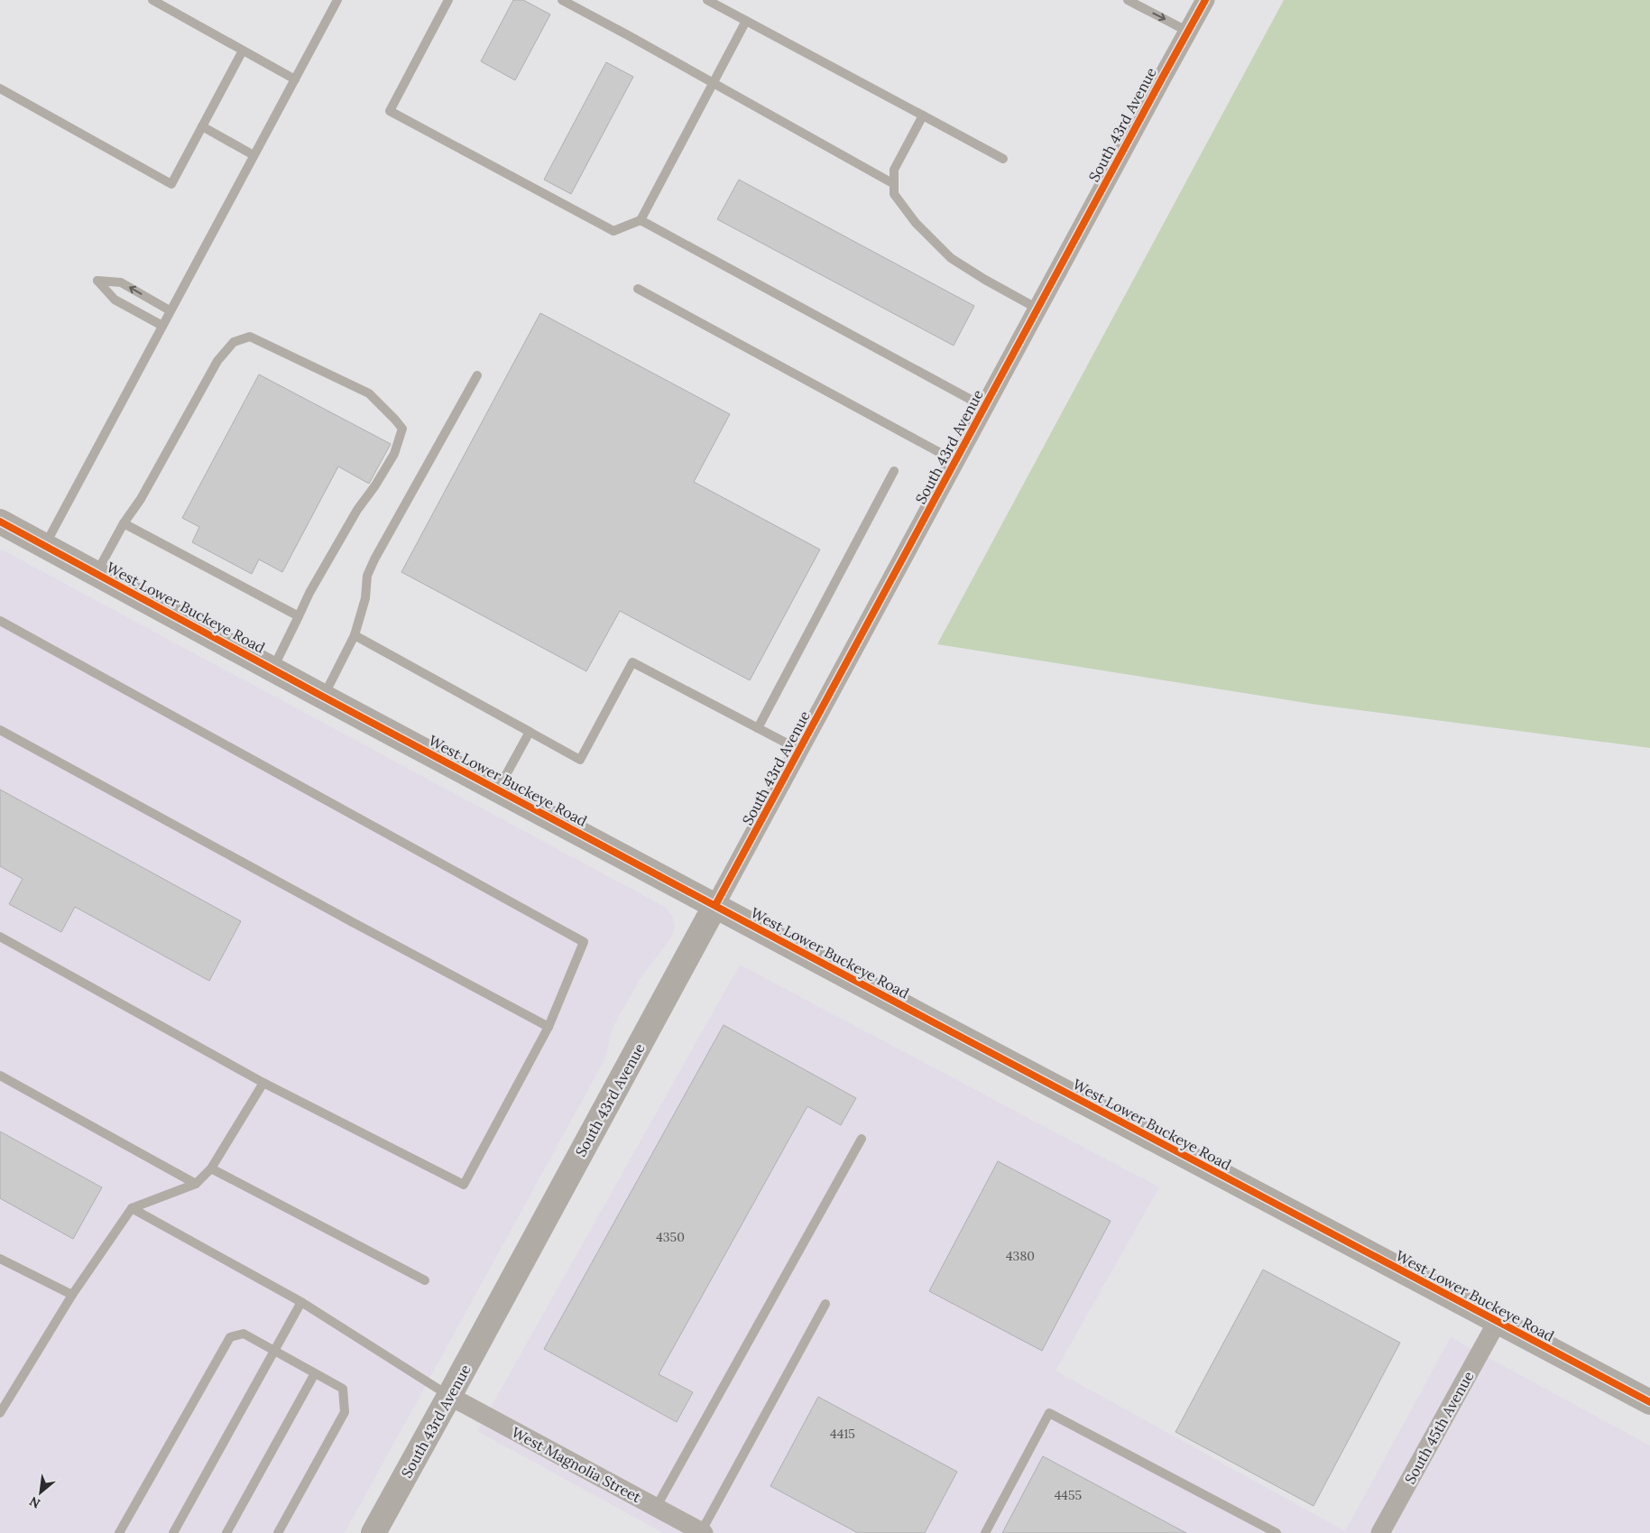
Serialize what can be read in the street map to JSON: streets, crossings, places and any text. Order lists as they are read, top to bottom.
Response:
{
  "streets": {
    "main road": ["South 43rd Avenue", "West Lower Buckeye Road"],
    "street": ["South 45th Avenue", "West Magnolia Street"]
  },
  "crossings": [
    ["South 43rd Avenue", "West Lower Buckeye Road"],
    ["South 43rd Avenue", "West Magnolia Street"],
    ["West Lower Buckeye Road", "South 45th Avenue"]
  ],
  "house_numbers": [
    "4350",
    "4380",
    "4415",
    "4455"
  ],
  "north": "bottom left"
}
